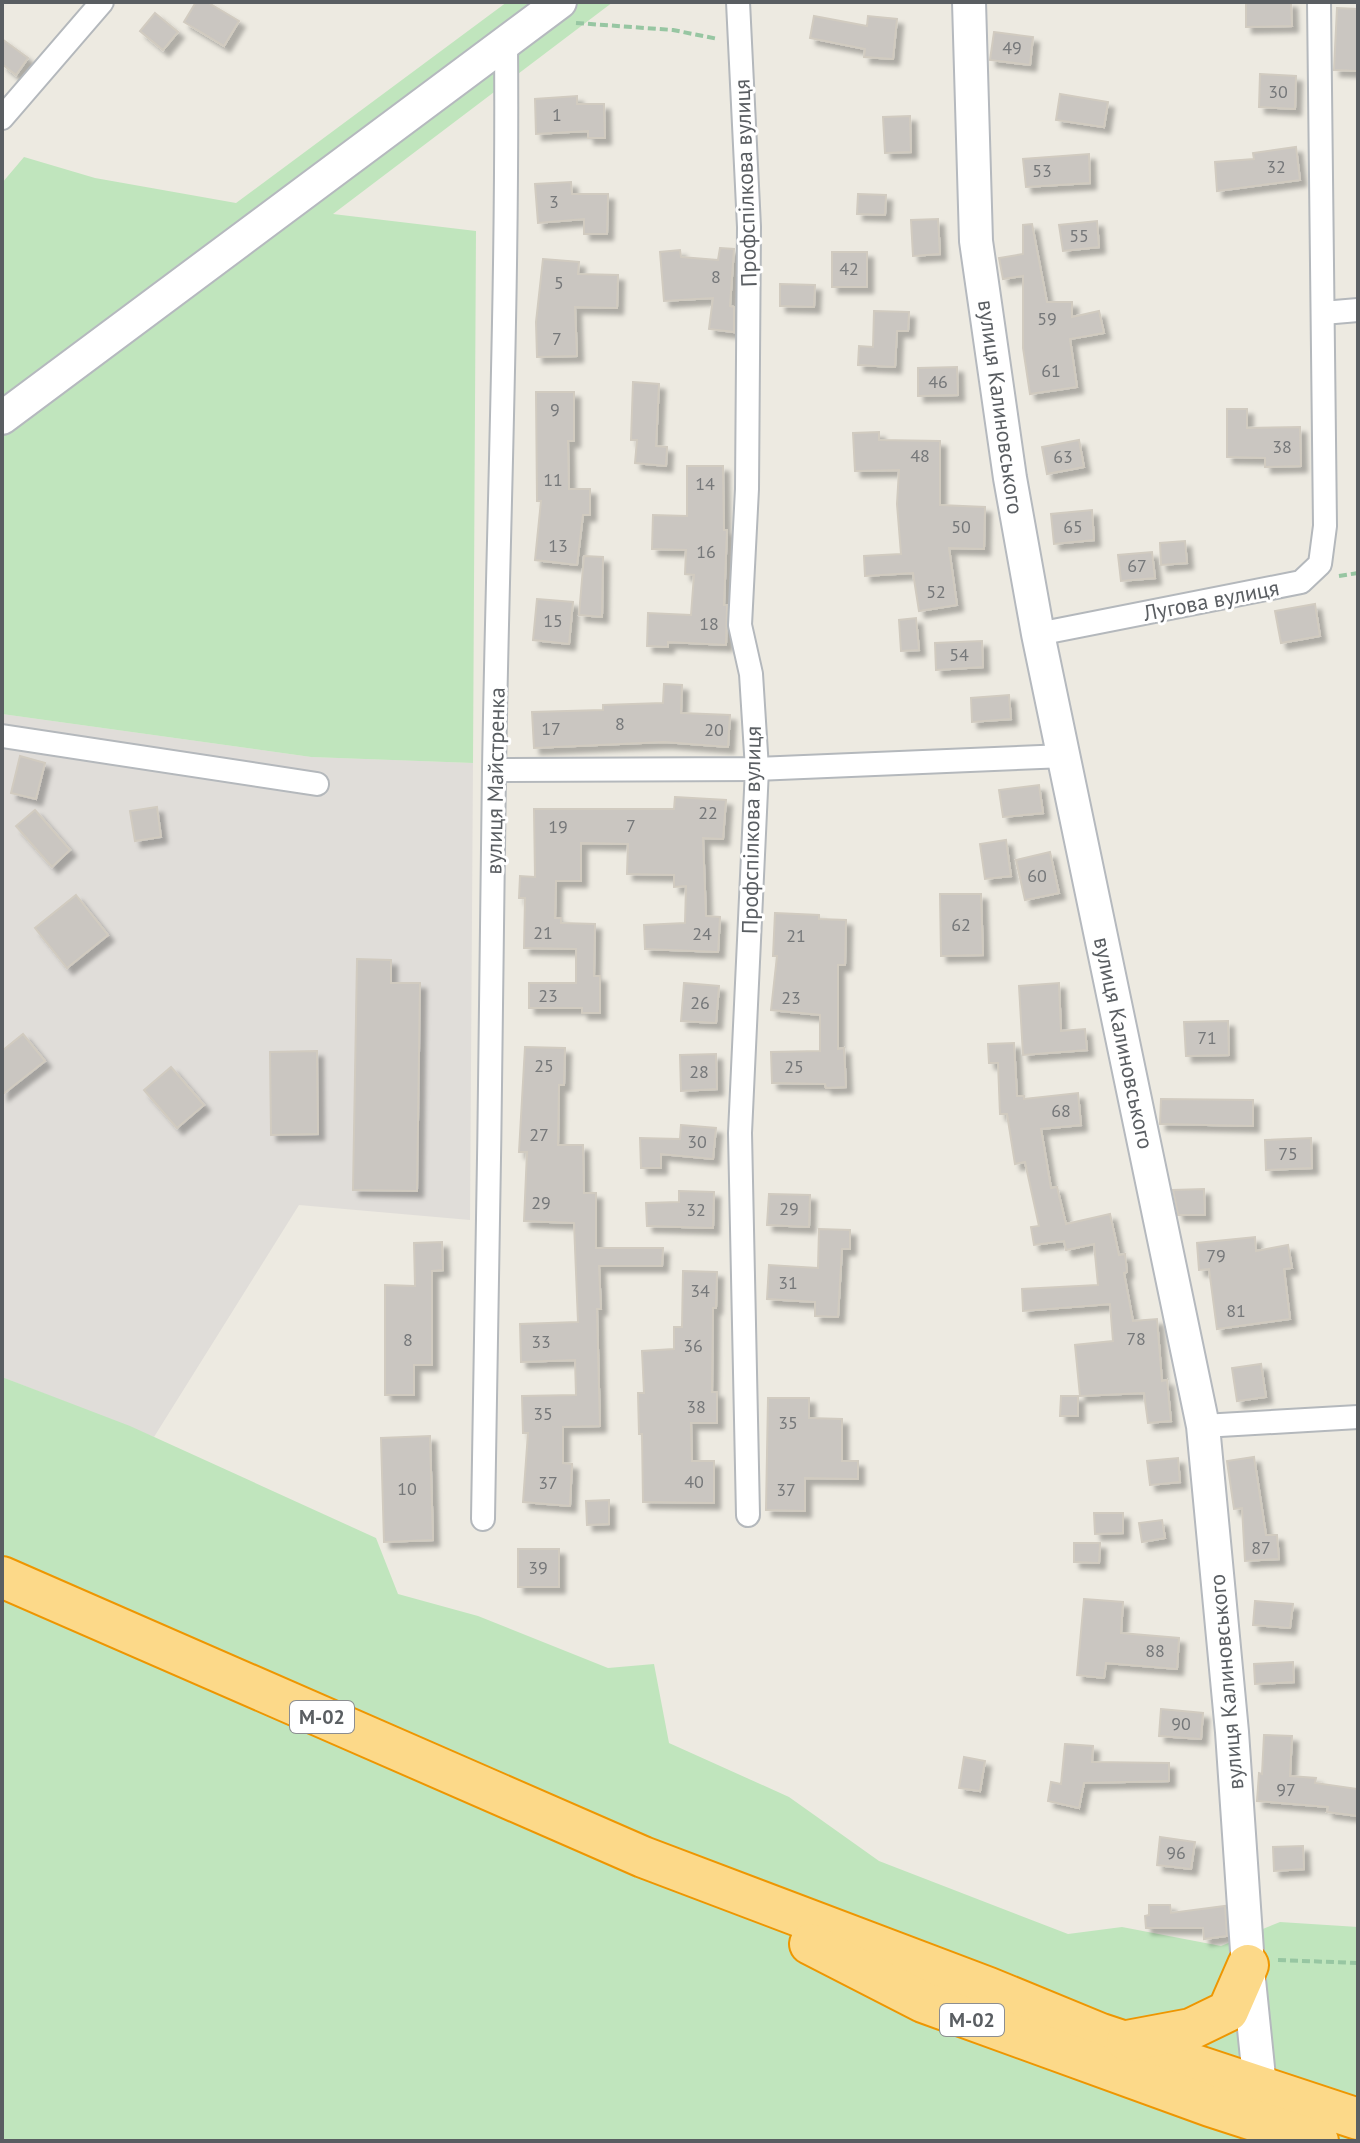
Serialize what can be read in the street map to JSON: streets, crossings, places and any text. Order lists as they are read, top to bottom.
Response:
{
  "streets": {
    "highway": ["М-02"],
    "main road": ["вулиця Калиновського"],
    "street": ["Профспілкова вулиця", "Лугова вулиця", "вулиця Майстренка"]
  },
  "crossings": [
    ["вулиця Калиновського", "Лугова вулиця"],
    ["вулиця Калиновського", "М-02"]
  ],
  "house_numbers": [
    "49",
    "30",
    "1",
    "32",
    "53",
    "3",
    "55",
    "42",
    "8",
    "5",
    "59",
    "7",
    "61",
    "46",
    "9",
    "38",
    "48",
    "63",
    "11",
    "14",
    "50",
    "65",
    "13",
    "16",
    "67",
    "52",
    "15",
    "18",
    "54",
    "8",
    "17",
    "20",
    "22",
    "7",
    "19",
    "60",
    "62",
    "21",
    "24",
    "21",
    "23",
    "23",
    "26",
    "71",
    "25",
    "25",
    "28",
    "68",
    "27",
    "30",
    "75",
    "29",
    "29",
    "32",
    "79",
    "31",
    "34",
    "81",
    "78",
    "8",
    "33",
    "36",
    "38",
    "35",
    "35",
    "40",
    "37",
    "10",
    "37",
    "87",
    "39",
    "88",
    "90",
    "97",
    "96"
  ]
}
